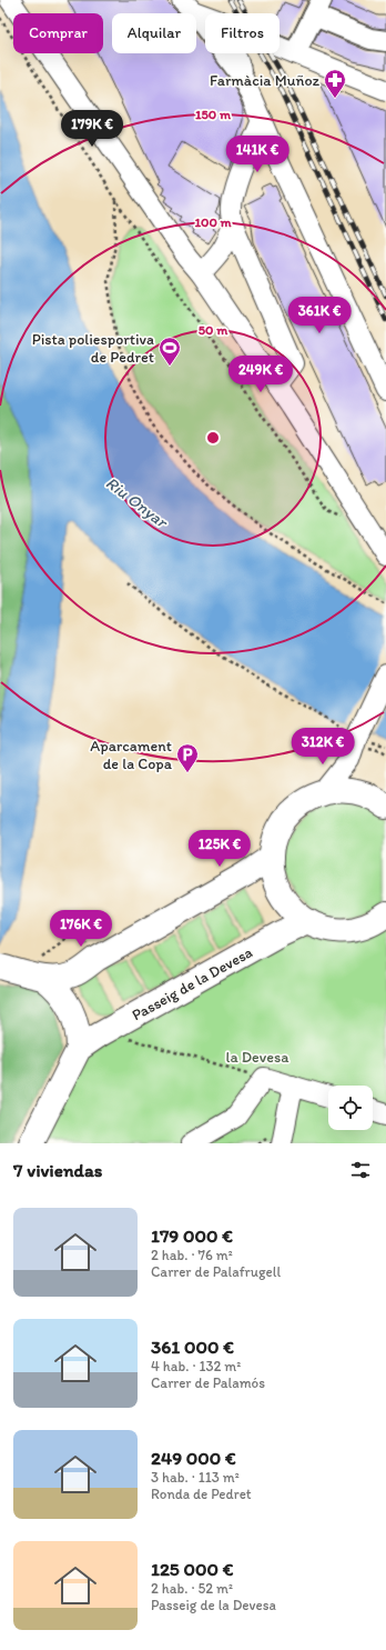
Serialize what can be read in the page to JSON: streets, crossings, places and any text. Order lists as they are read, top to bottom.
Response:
{
  "streets": {
    "main road": ["Passeig de la Devesa"]
  },
  "water": ["Riu Onyar"],
  "parks": ["la Devesa"],
  "places": {
    "pharmacy": ["Farmàcia Muñoz"],
    "sports": ["Pista poliesportiva de Pedret"],
    "parking": ["Aparcament de la Copa"]
  },
  "page": {
    "chip": ["Comprar", "Alquilar", "Filtros"],
    "price": [
      "179K €",
      "141K €",
      "361K €",
      "249K €",
      "312K €",
      "125K €",
      "176K €"
    ],
    "heading": "7 viviendas",
    "list": [
      {
        "name": "179 000 €",
        "note": "2 hab. · 76 m² · Carrer de Palafrugell"
      },
      {
        "name": "361 000 €",
        "note": "4 hab. · 132 m² · Carrer de Palamós"
      },
      {
        "name": "249 000 €",
        "note": "3 hab. · 113 m² · Ronda de Pedret"
      },
      {
        "name": "125 000 €",
        "note": "2 hab. · 52 m² · Passeig de la Devesa"
      }
    ]
  },
  "rings": ["150 m", "100 m", "50 m"]
}
